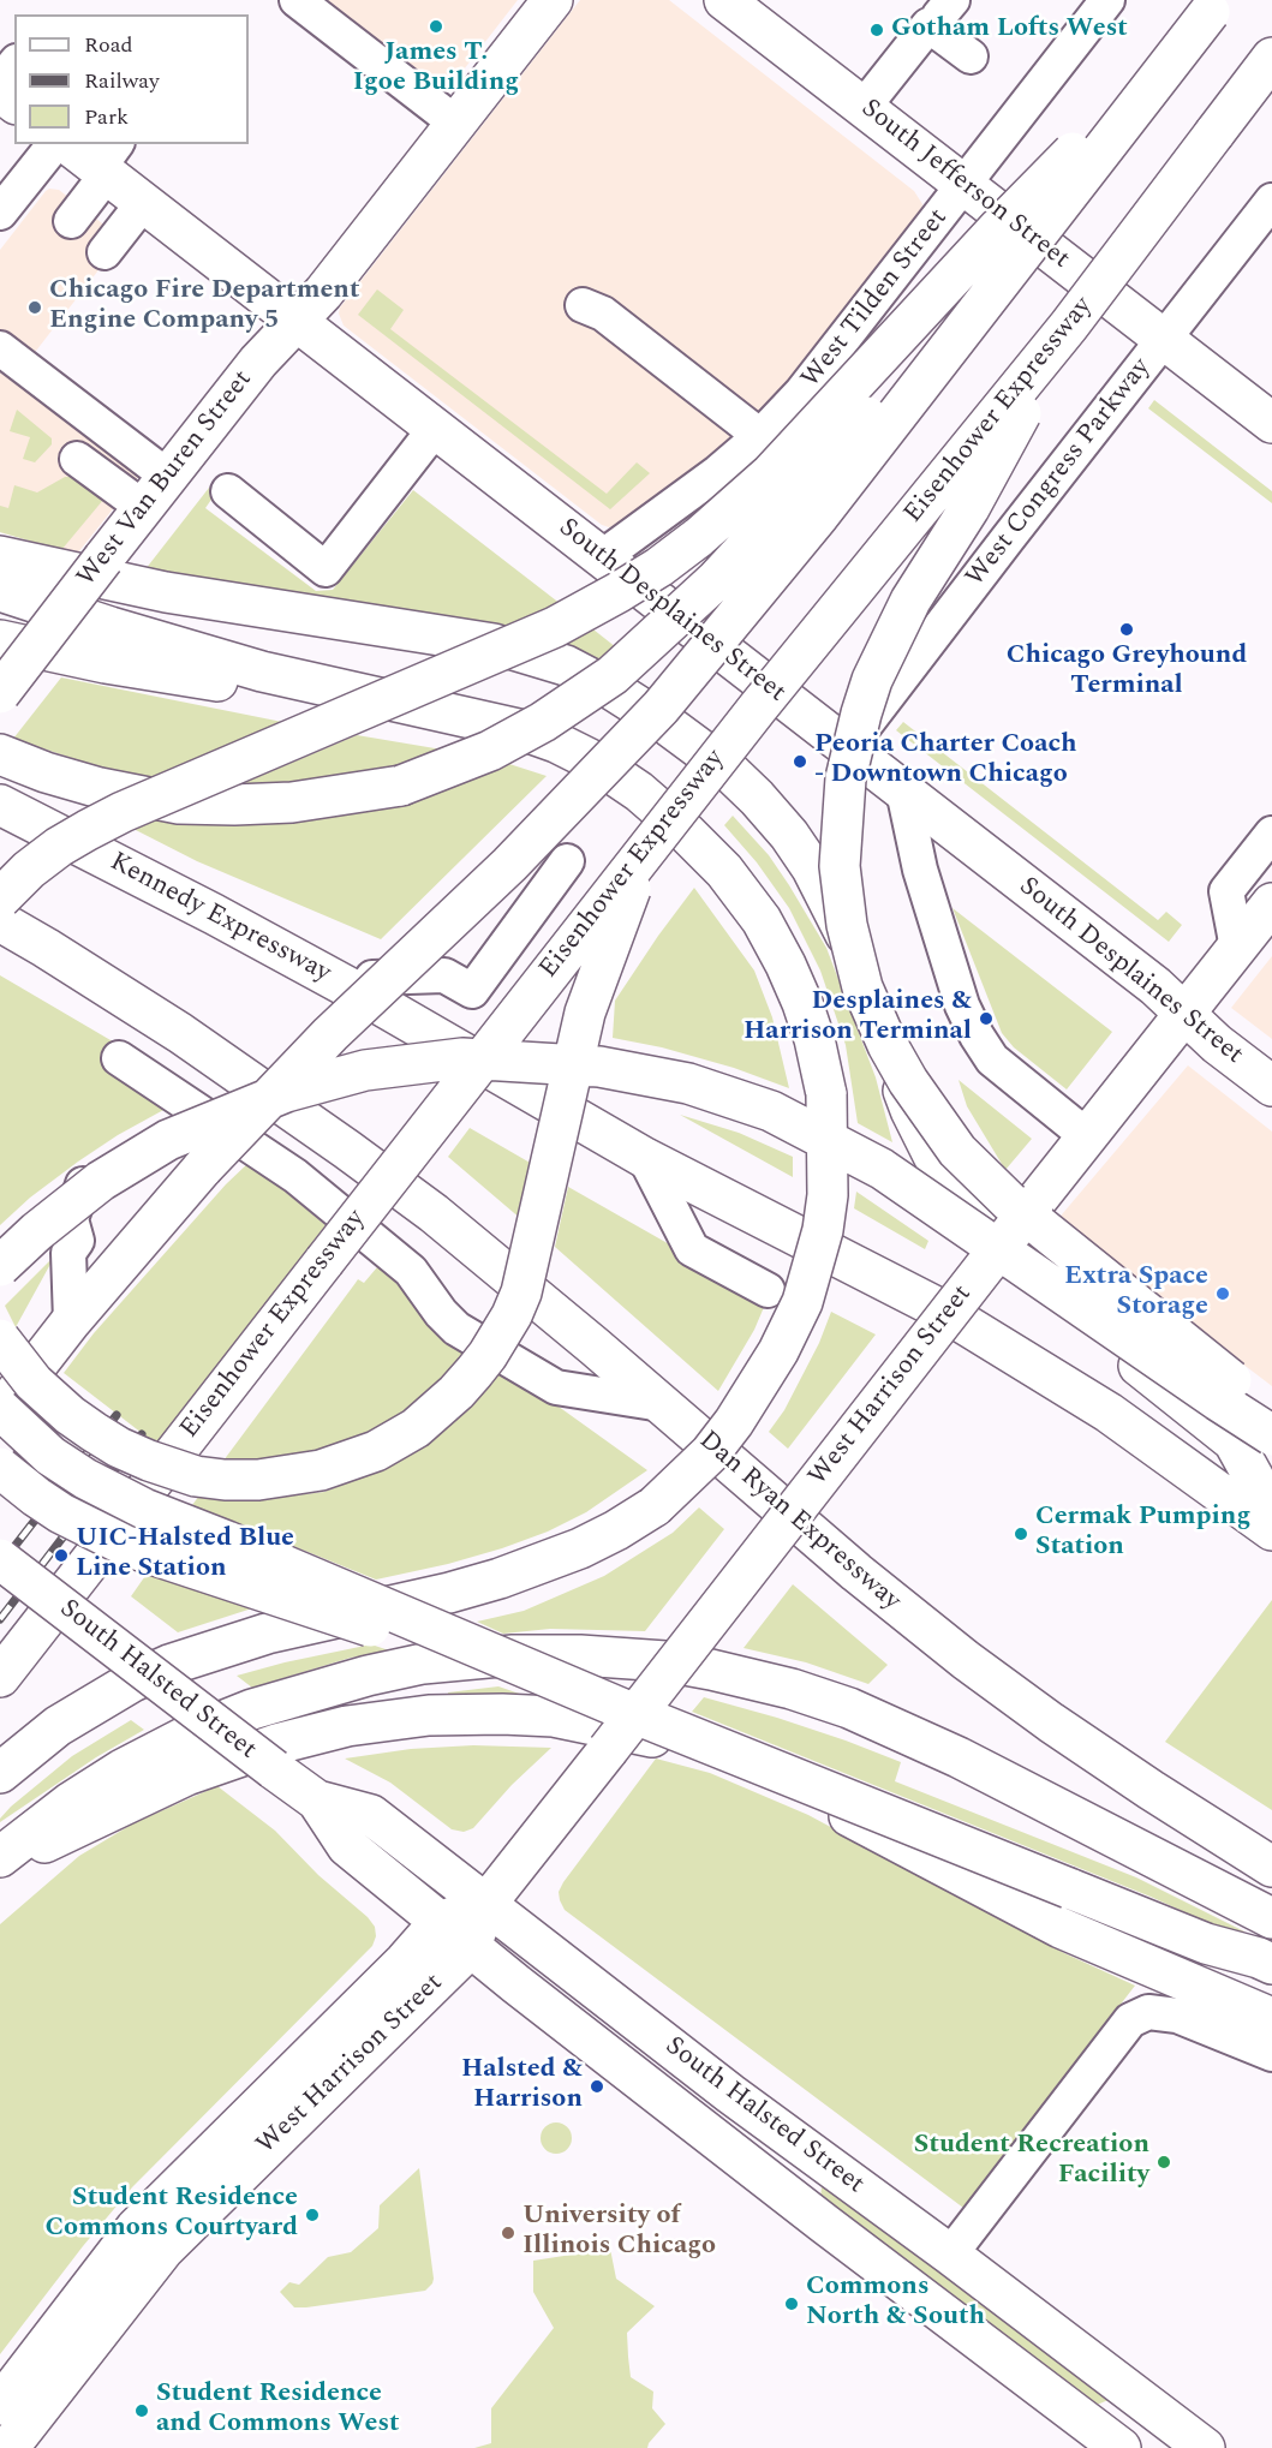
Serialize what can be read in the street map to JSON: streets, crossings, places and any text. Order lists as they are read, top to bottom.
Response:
{
  "streets": {
    "main road": [
      "South Jefferson Street",
      "Eisenhower Expressway",
      "West Van Buren Street",
      "South Desplaines Street",
      "Kennedy Expressway",
      "West Harrison Street",
      "Dan Ryan Expressway",
      "South Halsted Street"
    ],
    "street": ["West Tilden Street", "West Congress Parkway"]
  },
  "crossings": [
    ["South Jefferson Street", "West Tilden Street"],
    ["South Jefferson Street", "West Congress Parkway"],
    ["West Tilden Street", "South Desplaines Street"],
    ["West Congress Parkway", "South Desplaines Street"],
    ["West Van Buren Street", "South Desplaines Street"],
    ["South Desplaines Street", "West Harrison Street"],
    ["West Harrison Street", "South Halsted Street"]
  ],
  "places": [
    "James T. Igoe Building",
    "Gotham Lofts West",
    "Chicago Fire Department Engine Company 5",
    "Chicago Greyhound Terminal",
    "Peoria Charter Coach - Downtown Chicago",
    "Desplaines & Harrison Terminal",
    "Extra Space Storage",
    "Cermak Pumping Station",
    "UIC-Halsted Blue Line Station",
    "Halsted & Harrison",
    "Student Recreation Facility",
    "Student Residence Commons Courtyard",
    "University of Illinois Chicago",
    "Commons North & South",
    "Student Residence and Commons West"
  ],
  "legend": ["Road", "Railway", "Park"]
}
